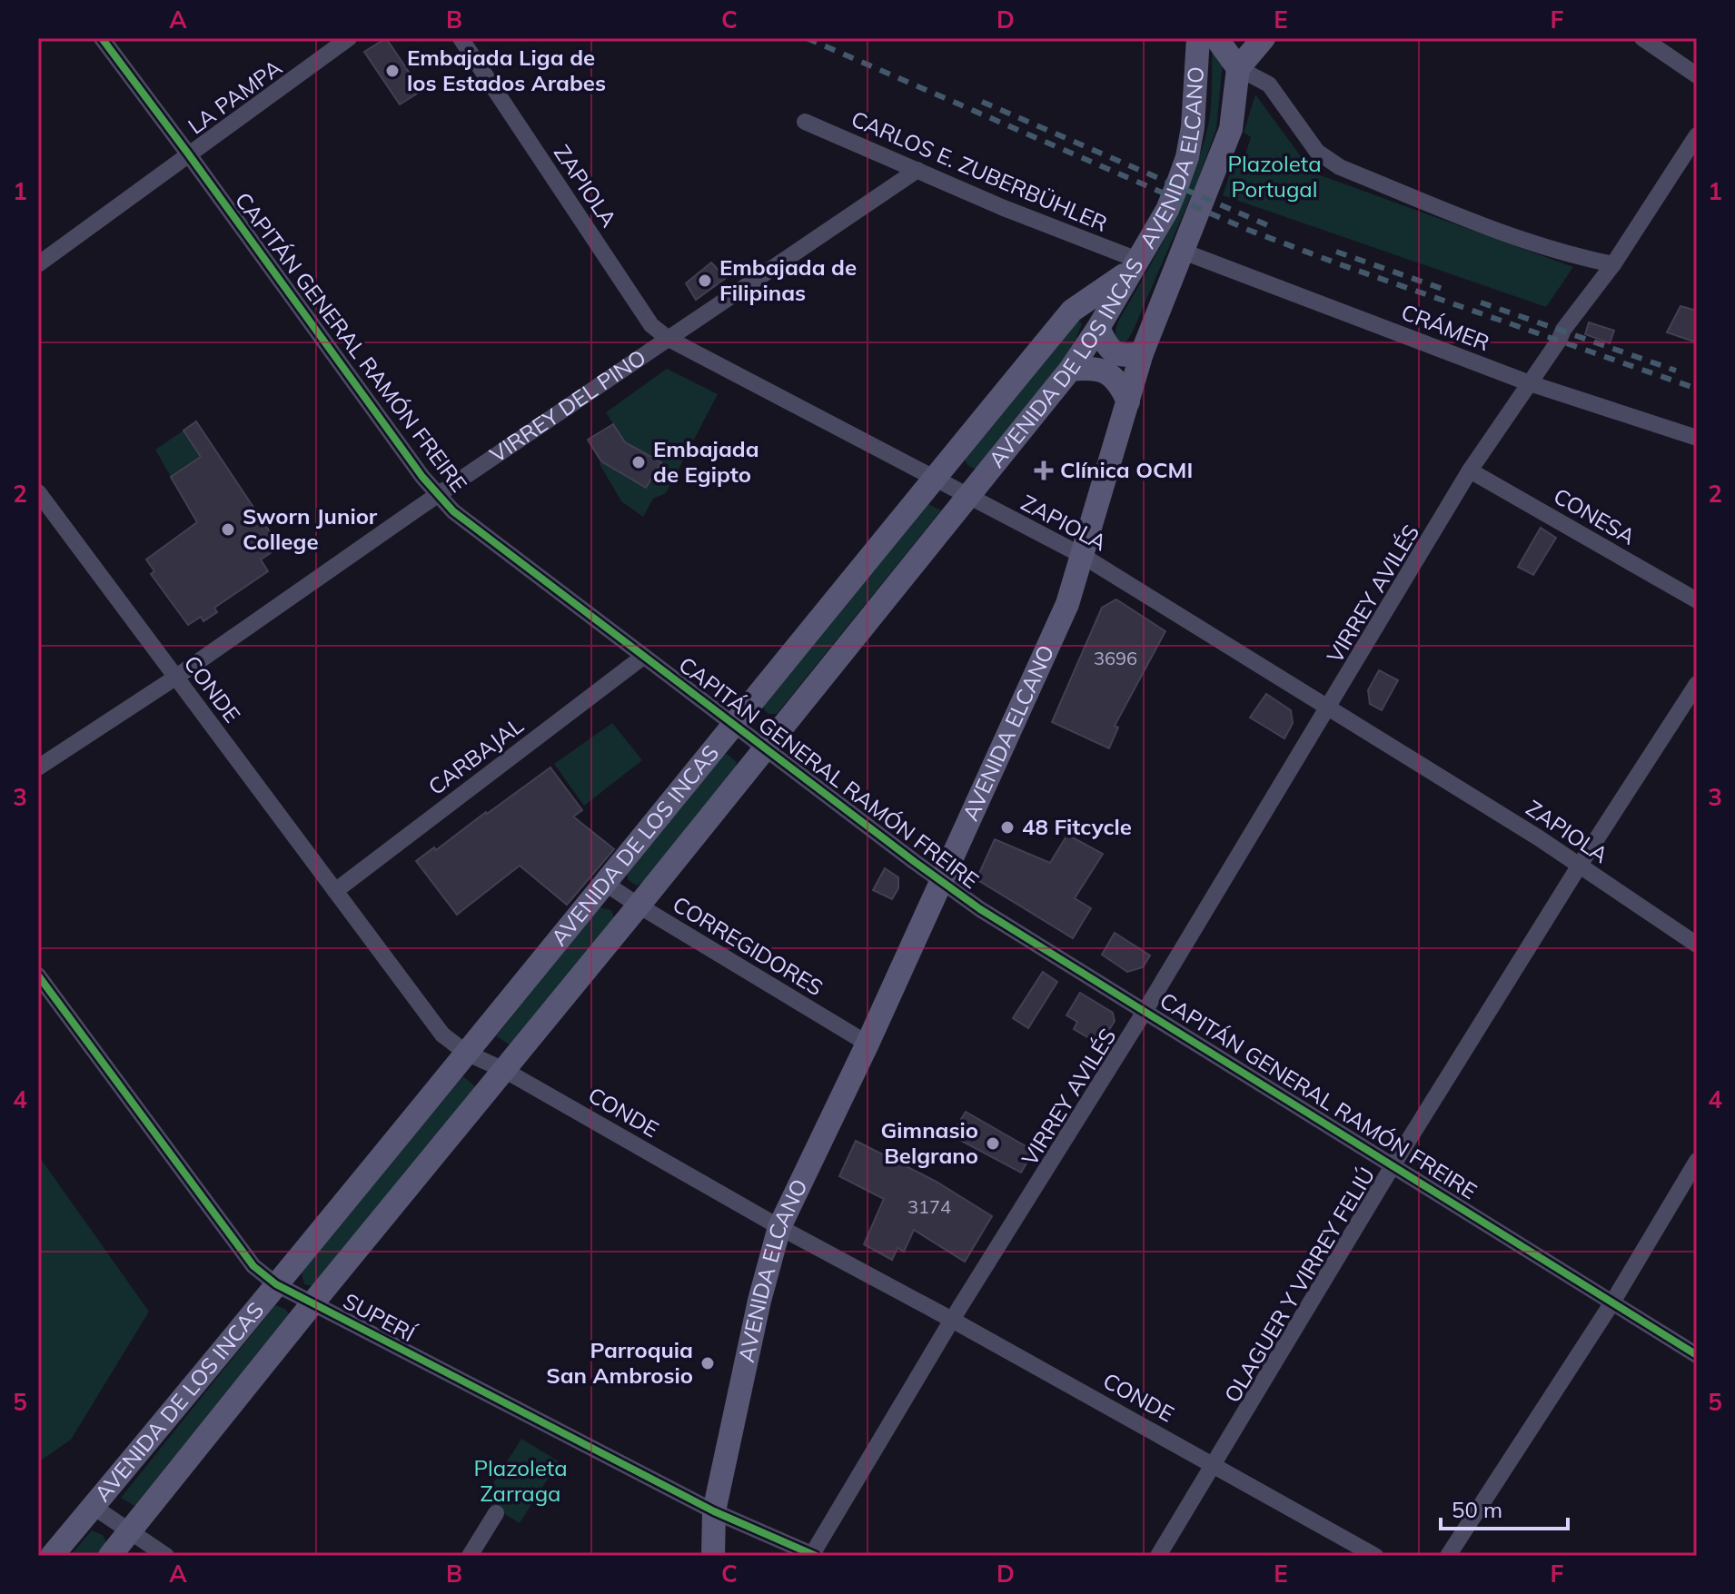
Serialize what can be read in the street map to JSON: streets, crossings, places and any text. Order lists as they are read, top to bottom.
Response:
{
  "streets": {
    "main road": ["AVENIDA ELCANO", "AVENIDA DE LOS INCAS"],
    "street": [
      "LA PAMPA",
      "CARLOS E. ZUBERBÜHLER",
      "ZAPIOLA",
      "CRÁMER",
      "CAPITÁN GENERAL RAMÓN FREIRE",
      "VIRREY DEL PINO",
      "CONESA",
      "VIRREY AVILÉS",
      "CONDE",
      "CARBAJAL",
      "CORREGIDORES",
      "OLAGUER Y VIRREY FELIÚ",
      "SUPERÍ"
    ]
  },
  "crossings": [
    ["LA PAMPA", "CAPITÁN GENERAL RAMÓN FREIRE"],
    ["AVENIDA ELCANO", "CARLOS E. ZUBERBÜHLER"],
    ["AVENIDA ELCANO", "ZAPIOLA"],
    ["AVENIDA ELCANO", "CRÁMER"],
    ["AVENIDA ELCANO", "CAPITÁN GENERAL RAMÓN FREIRE"],
    ["AVENIDA ELCANO", "AVENIDA DE LOS INCAS"],
    ["AVENIDA ELCANO", "CONDE"],
    ["AVENIDA ELCANO", "CORREGIDORES"],
    ["AVENIDA ELCANO", "SUPERÍ"],
    ["CARLOS E. ZUBERBÜHLER", "AVENIDA DE LOS INCAS"],
    ["CARLOS E. ZUBERBÜHLER", "VIRREY DEL PINO"],
    ["ZAPIOLA", "AVENIDA DE LOS INCAS"],
    ["ZAPIOLA", "VIRREY DEL PINO"],
    ["ZAPIOLA", "VIRREY AVILÉS"],
    ["ZAPIOLA", "OLAGUER Y VIRREY FELIÚ"],
    ["CRÁMER", "VIRREY AVILÉS"],
    ["CAPITÁN GENERAL RAMÓN FREIRE", "AVENIDA DE LOS INCAS"],
    ["CAPITÁN GENERAL RAMÓN FREIRE", "VIRREY DEL PINO"],
    ["CAPITÁN GENERAL RAMÓN FREIRE", "VIRREY AVILÉS"],
    ["CAPITÁN GENERAL RAMÓN FREIRE", "CARBAJAL"],
    ["CAPITÁN GENERAL RAMÓN FREIRE", "OLAGUER Y VIRREY FELIÚ"],
    ["AVENIDA DE LOS INCAS", "CONDE"],
    ["AVENIDA DE LOS INCAS", "CORREGIDORES"],
    ["AVENIDA DE LOS INCAS", "SUPERÍ"],
    ["VIRREY DEL PINO", "CONDE"],
    ["CONESA", "VIRREY AVILÉS"],
    ["VIRREY AVILÉS", "CONDE"],
    ["VIRREY AVILÉS", "SUPERÍ"],
    ["CONDE", "CARBAJAL"],
    ["CONDE", "OLAGUER Y VIRREY FELIÚ"]
  ],
  "parks": ["Plazoleta Portugal", "Plazoleta Zarraga"],
  "places": {
    "other": [
      "Embajada Liga de los Estados Arabes",
      "Embajada de Filipinas",
      "Embajada de Egipto",
      "Sworn Junior College",
      "48 Fitcycle",
      "Gimnasio Belgrano",
      "Parroquia San Ambrosio"
    ],
    "health": ["Clínica OCMI"]
  },
  "house_numbers": ["3696", "3174"],
  "scale_bar": "50 m",
  "grid": {
    "columns": [
      "A",
      "B",
      "C",
      "D",
      "E",
      "F"
    ],
    "rows": [
      "1",
      "2",
      "3",
      "4",
      "5"
    ]
  }
}
